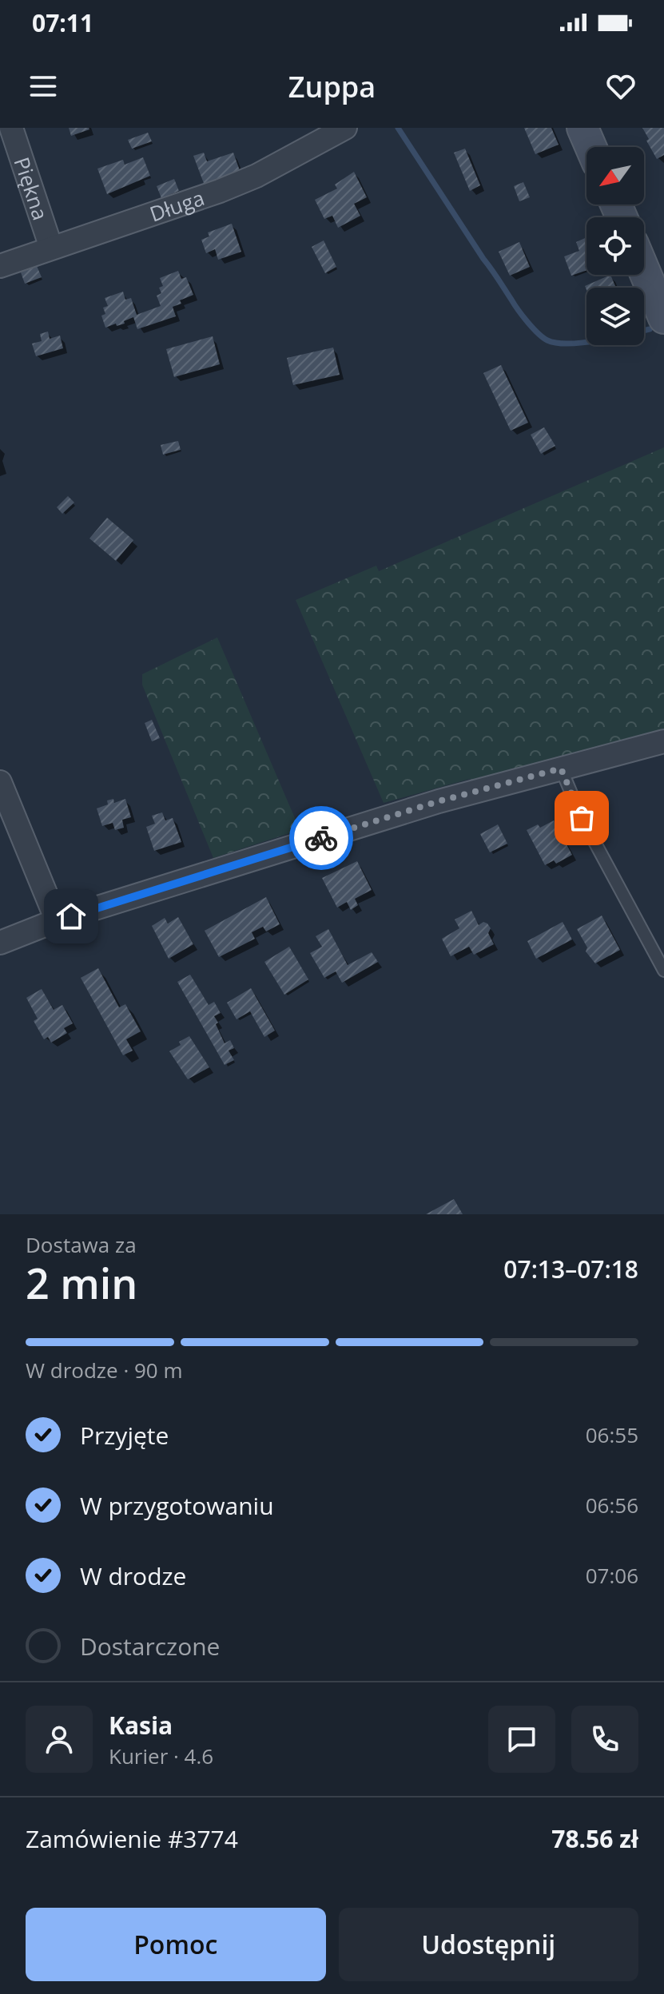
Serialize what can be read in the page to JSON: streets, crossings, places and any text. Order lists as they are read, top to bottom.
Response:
{
  "streets": {
    "street": ["Piękna", "Długa"]
  },
  "crossings": [
    ["Piękna", "Długa"]
  ],
  "north": "bottom left",
  "page": {
    "status": "07:11",
    "header": "Zuppa",
    "heading": ["2 min", "Dostawa za", "07:13–07:18"],
    "panel": [
      "Kasia",
      "Kurier · 4.6",
      "Zamówienie #3774",
      "78.56 zł"
    ],
    "bar": "W drodze · 90 m",
    "list": [
      ["Przyjęte", "06:55"],
      ["W przygotowaniu", "06:56"],
      ["W drodze", "07:06"],
      "Dostarczone"
    ],
    "buttons": ["Pomoc", "Udostępnij"]
  }
}
